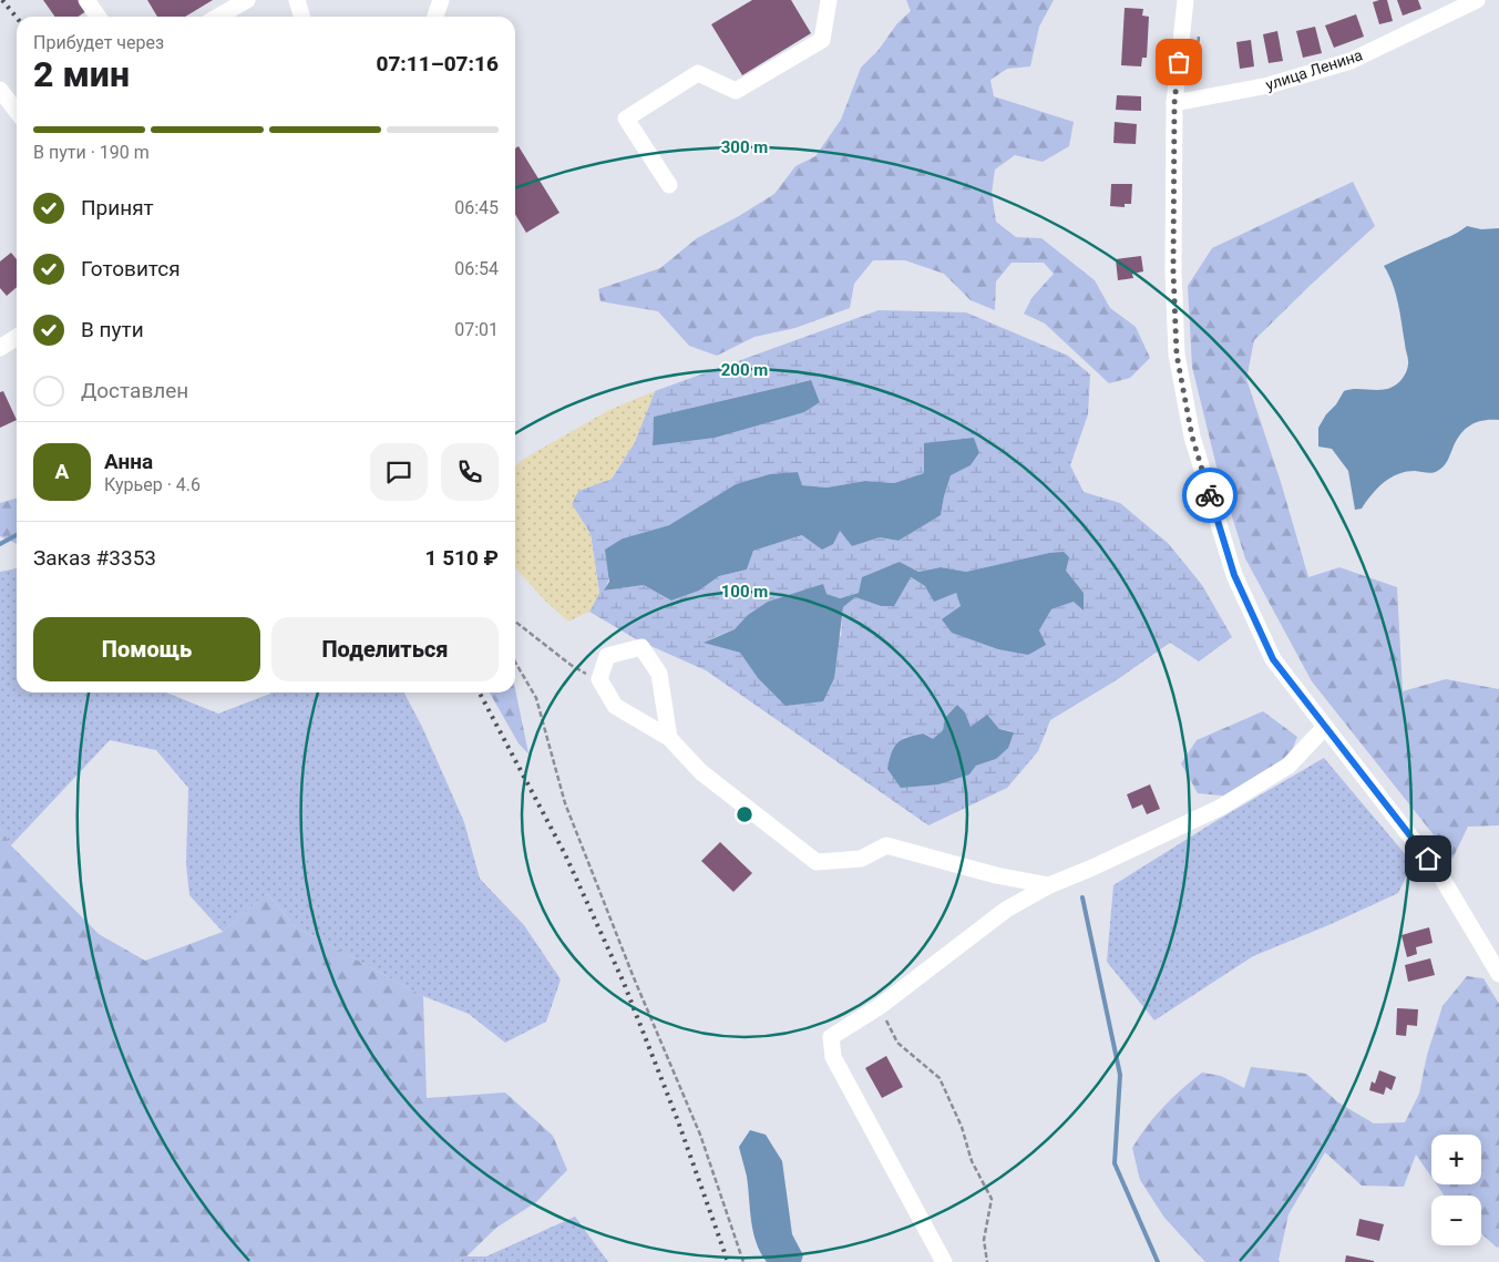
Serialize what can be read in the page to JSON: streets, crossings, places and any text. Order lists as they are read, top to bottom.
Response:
{
  "streets": {
    "street": ["улица Ленина"]
  },
  "page": {
    "heading": ["2 мин", "Прибудет через", "07:11–07:16"],
    "panel": [
      "Анна",
      "Курьер · 4.6",
      "Заказ #3353",
      "1 510 ₽"
    ],
    "bar": "В пути · 190 m",
    "list": [
      ["Принят", "06:45"],
      ["Готовится", "06:54"],
      ["В пути", "07:01"],
      "Доставлен"
    ],
    "round": "А",
    "buttons": ["Помощь", "Поделиться"],
    "map_buttons": ["+", "−"]
  },
  "rings": ["300 m", "200 m", "100 m"]
}
